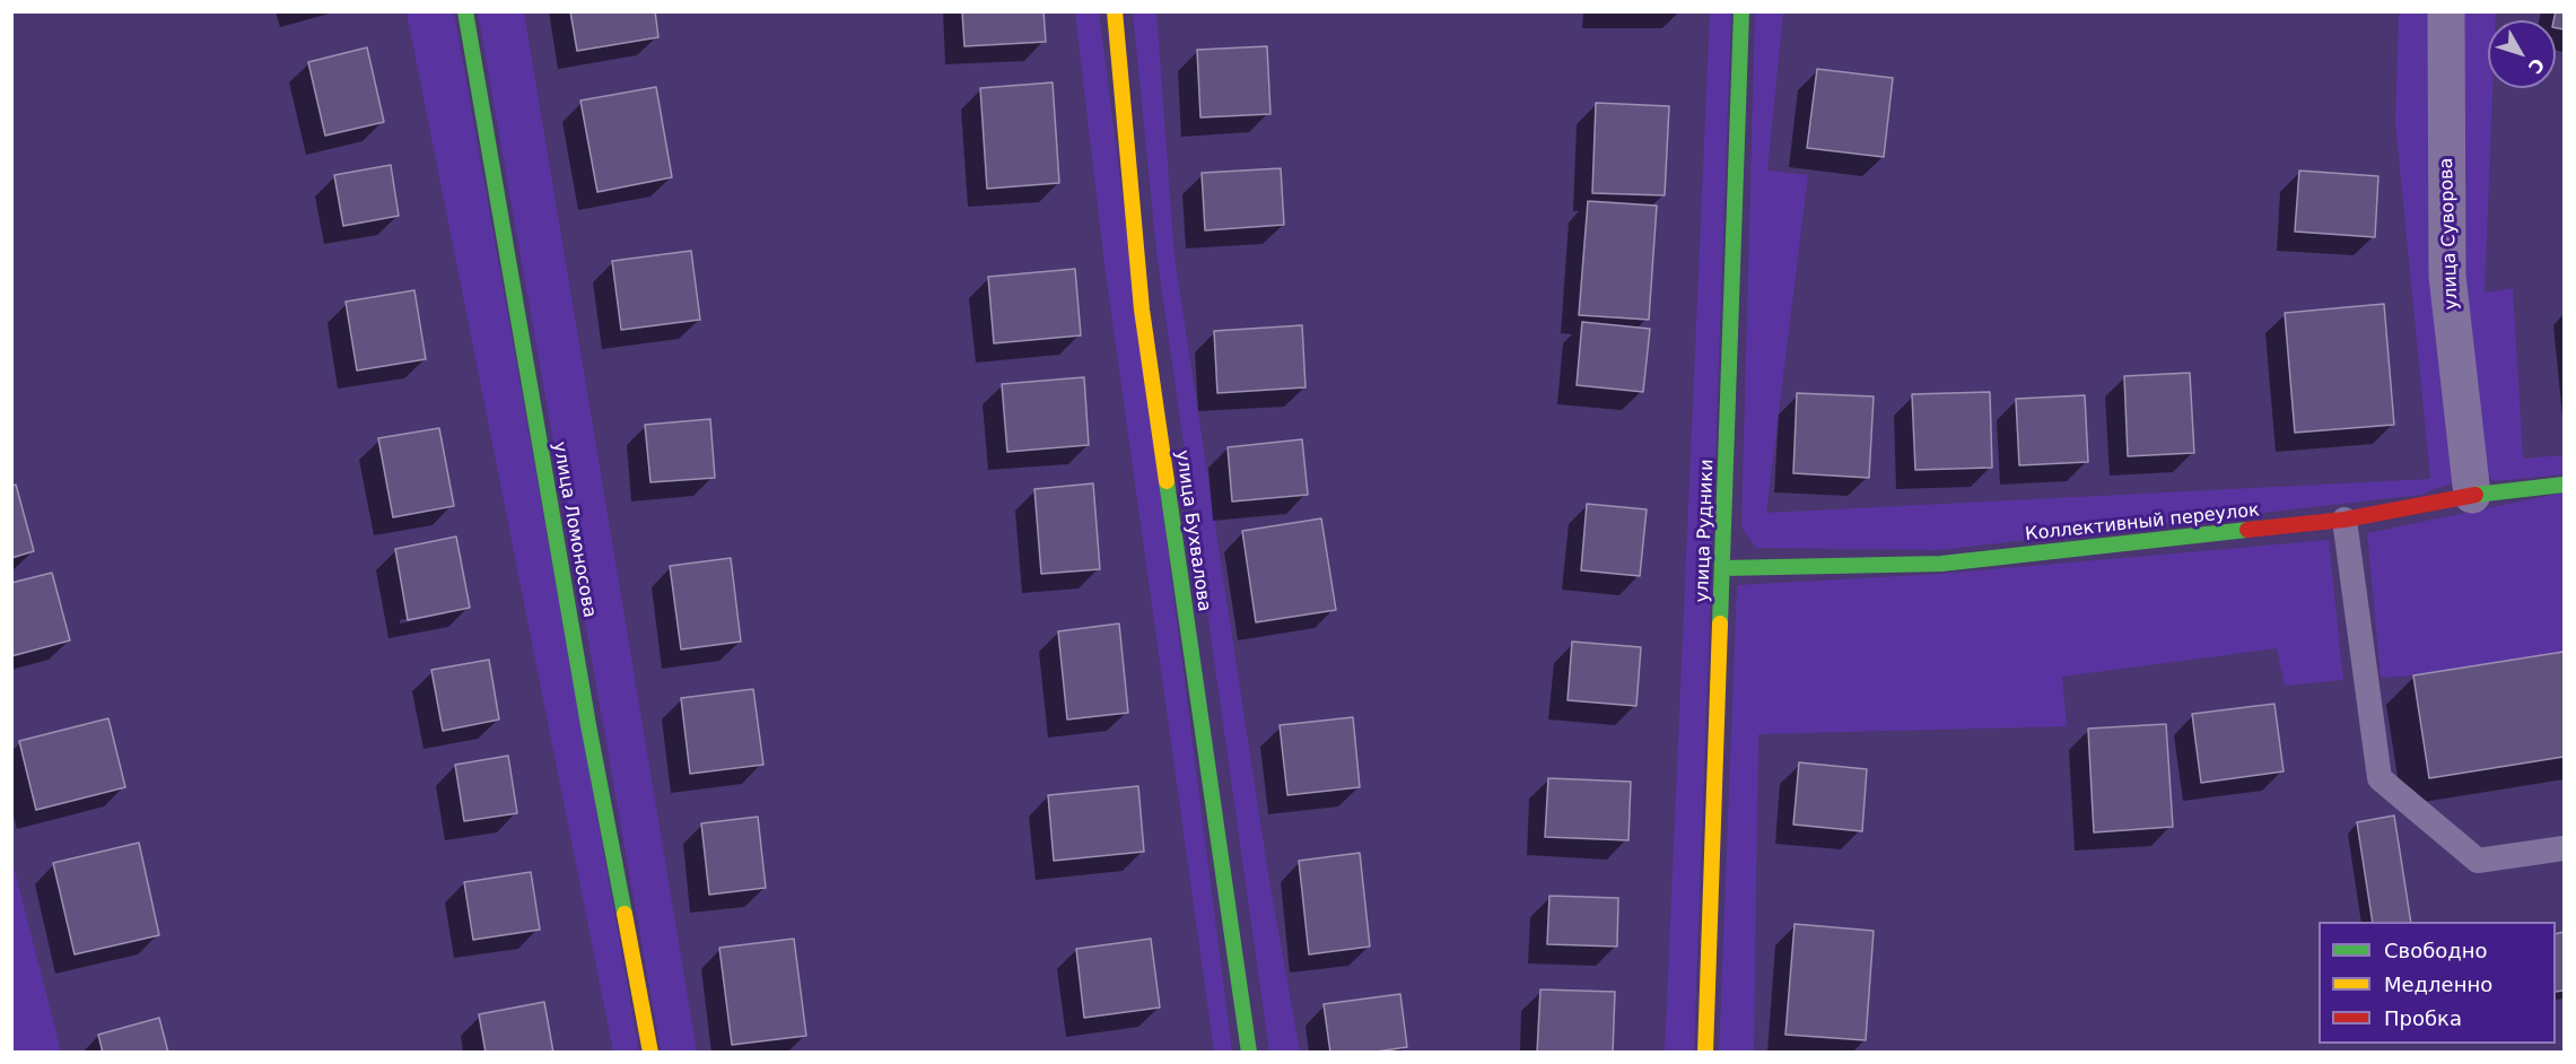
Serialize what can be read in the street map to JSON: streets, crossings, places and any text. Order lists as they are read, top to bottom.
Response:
{
  "streets": {
    "street": [
      "улица Суворова",
      "Коллективный переулок",
      "улица Ломоносова",
      "улица Бухвалова",
      "улица Рудники"
    ]
  },
  "crossings": [
    ["улица Суворова", "Коллективный переулок"],
    ["Коллективный переулок", "улица Рудники"]
  ],
  "legend": ["Свободно", "Медленно", "Пробка"],
  "north": "bottom right"
}
